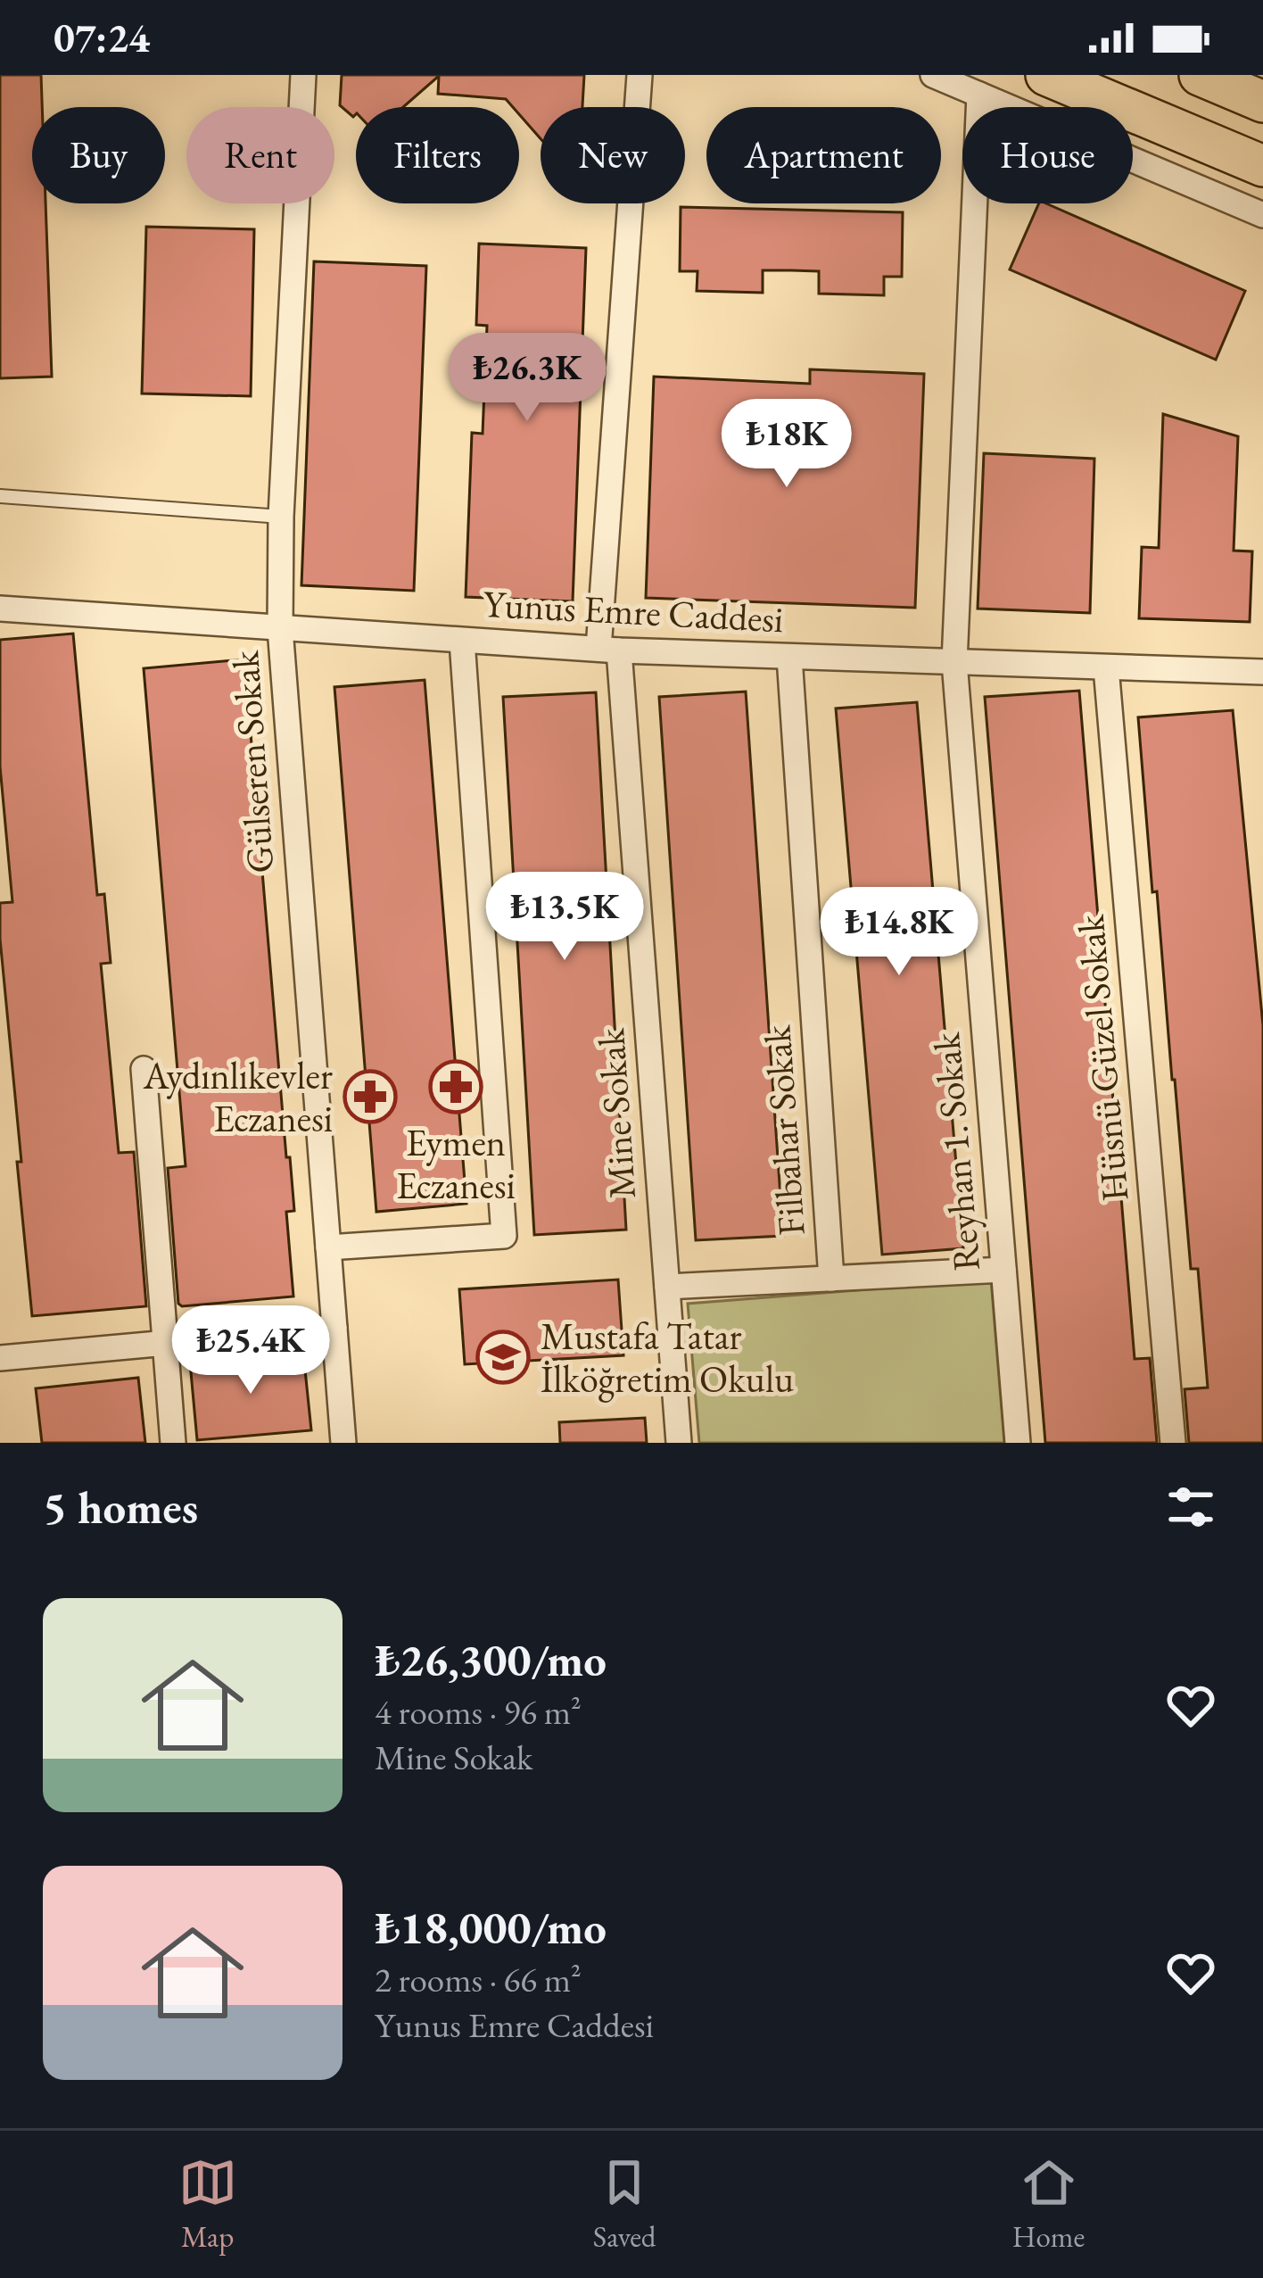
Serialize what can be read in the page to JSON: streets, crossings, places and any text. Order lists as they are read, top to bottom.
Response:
{
  "streets": {
    "street": [
      "Yunus Emre Caddesi",
      "Gülseren Sokak",
      "Hüsnü Güzel Sokak",
      "Mine Sokak",
      "Filbahar Sokak",
      "Reyhan 1. Sokak"
    ]
  },
  "crossings": [
    ["Yunus Emre Caddesi", "Gülseren Sokak"],
    ["Yunus Emre Caddesi", "Hüsnü Güzel Sokak"],
    ["Yunus Emre Caddesi", "Mine Sokak"],
    ["Yunus Emre Caddesi", "Filbahar Sokak"],
    ["Yunus Emre Caddesi", "Reyhan 1. Sokak"]
  ],
  "places": {
    "pharmacy": ["Eymen Eczanesi", "Aydınlıkevler Eczanesi"],
    "school or university": ["Mustafa Tatar İlköğretim Okulu"]
  },
  "page": {
    "status": "07:24",
    "chip": [
      "Buy",
      "Rent",
      "Filters",
      "New",
      "Apartment",
      "House"
    ],
    "price": [
      "₺26.3K",
      "₺18K",
      "₺13.5K",
      "₺14.8K",
      "₺25.4K"
    ],
    "heading": "5 homes",
    "list": [
      {
        "name": "₺26,300/mo",
        "note": "4 rooms · 96 m² · Mine Sokak"
      },
      {
        "name": "₺18,000/mo",
        "note": "2 rooms · 66 m² · Yunus Emre Caddesi"
      }
    ],
    "tabs": ["Map", "Saved", "Home"]
  }
}
